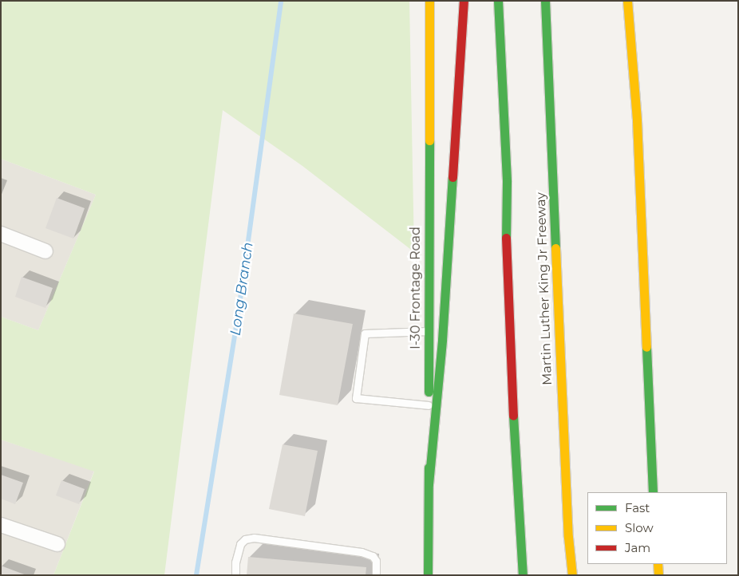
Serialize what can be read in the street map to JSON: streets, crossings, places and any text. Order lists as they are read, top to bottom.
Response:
{
  "streets": {
    "main road": ["I-30 Frontage Road", "Martin Luther King Jr Freeway"]
  },
  "water": ["Long Branch"],
  "legend": ["Fast", "Slow", "Jam"]
}
